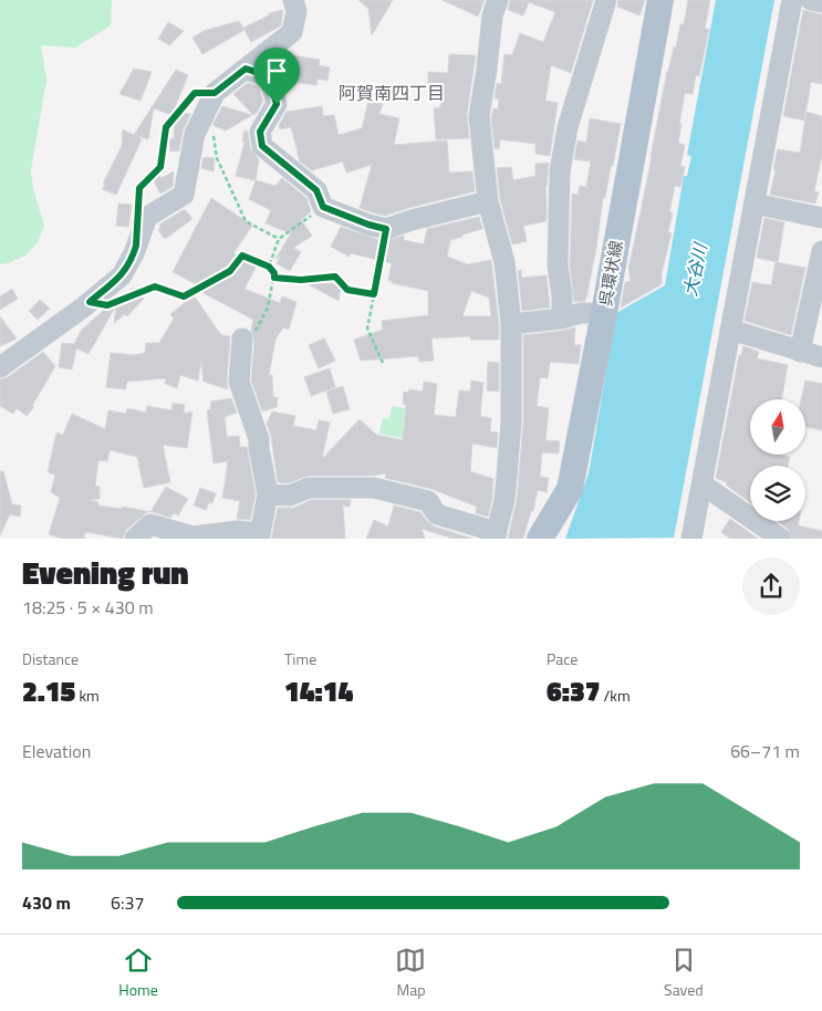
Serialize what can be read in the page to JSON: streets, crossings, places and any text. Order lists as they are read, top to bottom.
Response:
{
  "streets": {
    "main road": ["呉環状線"]
  },
  "districts": ["阿賀南四丁目"],
  "water": ["大谷川"],
  "north": "top",
  "page": {
    "heading": ["Evening run", "18:25 · 5 × 430 m"],
    "stats": [
      ["Distance", "2.15 km"],
      ["Time", "14:14"],
      ["Pace", "6:37 /km"]
    ],
    "chart": ["Elevation", "66–71 m"],
    "list": [
      {
        "name": "430 m",
        "note": "6:37"
      }
    ],
    "tabs": ["Home", "Map", "Saved"]
  }
}
